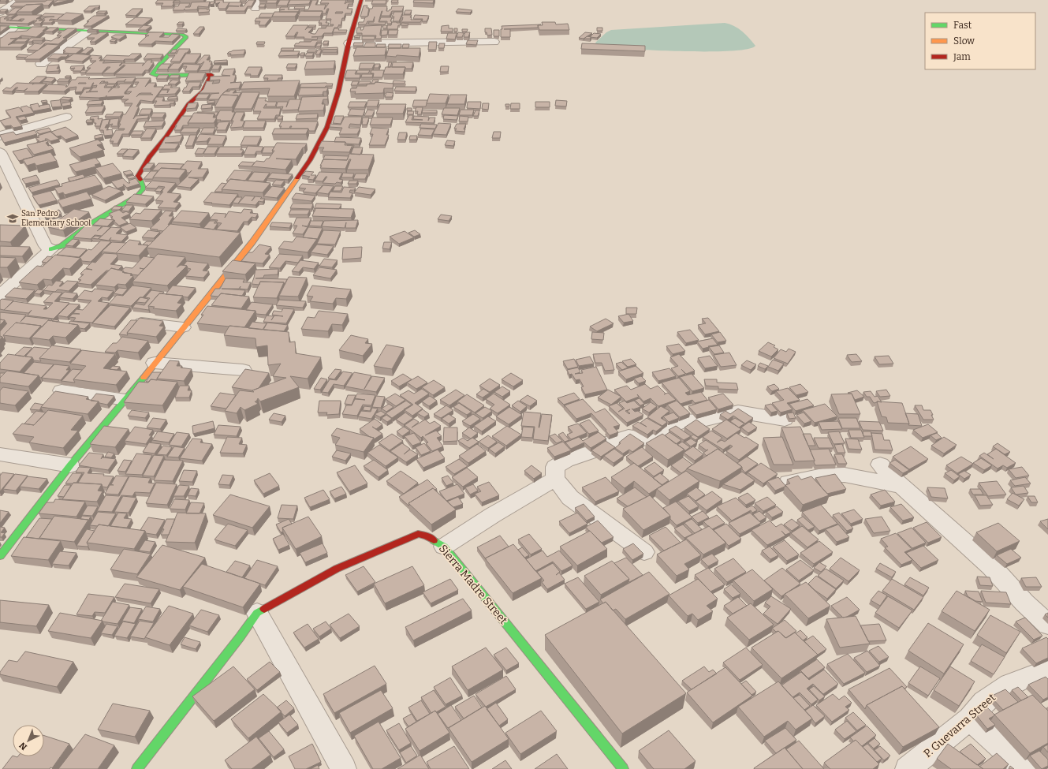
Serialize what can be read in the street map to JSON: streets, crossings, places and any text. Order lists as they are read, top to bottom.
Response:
{
  "streets": {
    "street": ["Sierra Madre Street", "P. Guevarra Street"]
  },
  "places": {
    "school or university": ["San Pedro Elementary School"]
  },
  "legend": ["Fast", "Slow", "Jam"],
  "north": "bottom left"
}
